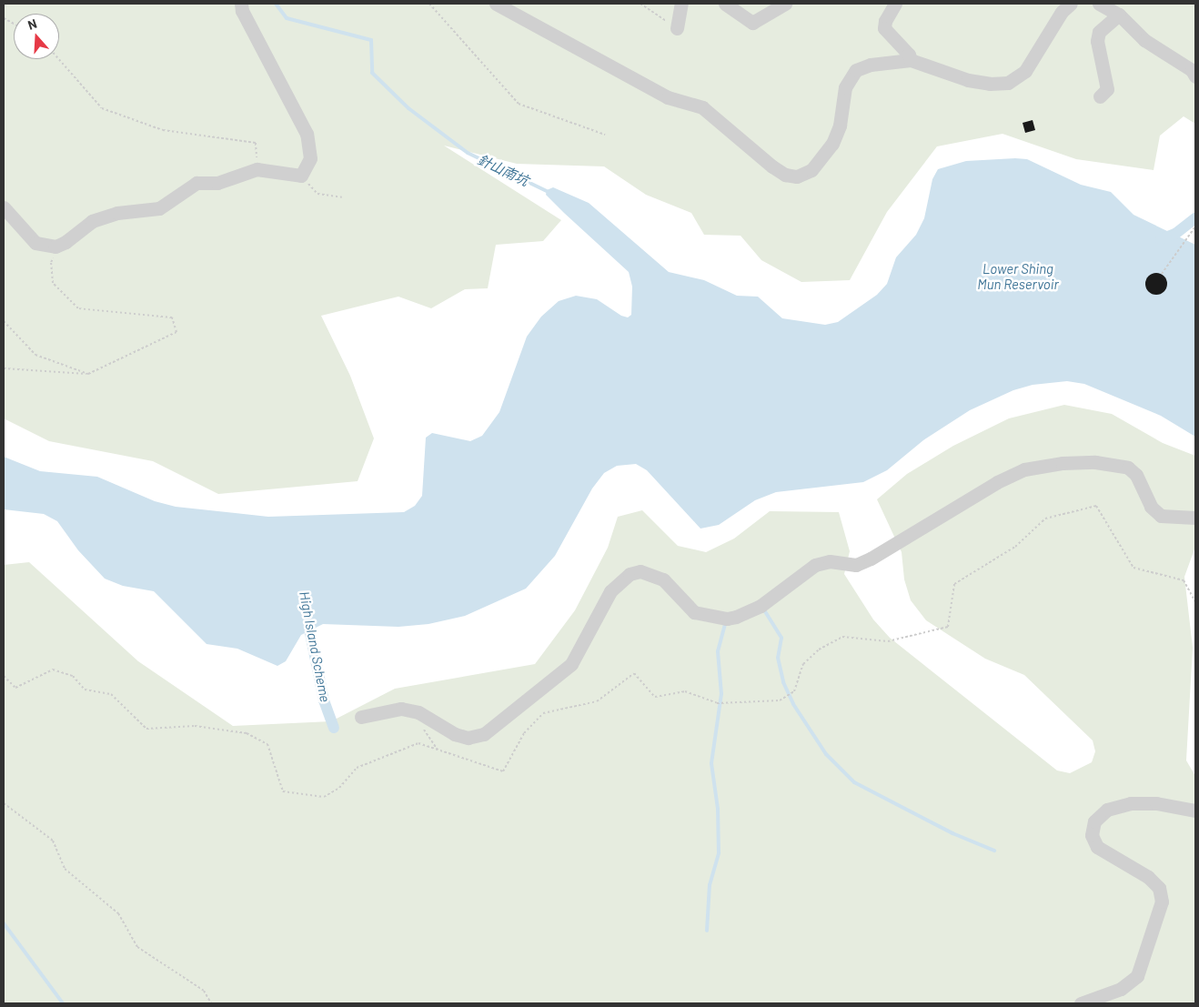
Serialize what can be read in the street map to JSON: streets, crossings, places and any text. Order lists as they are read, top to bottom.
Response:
{
  "water": ["針山南坑", "Lower Shing Mun Reservoir", "High Island Scheme"],
  "north": "top"
}
